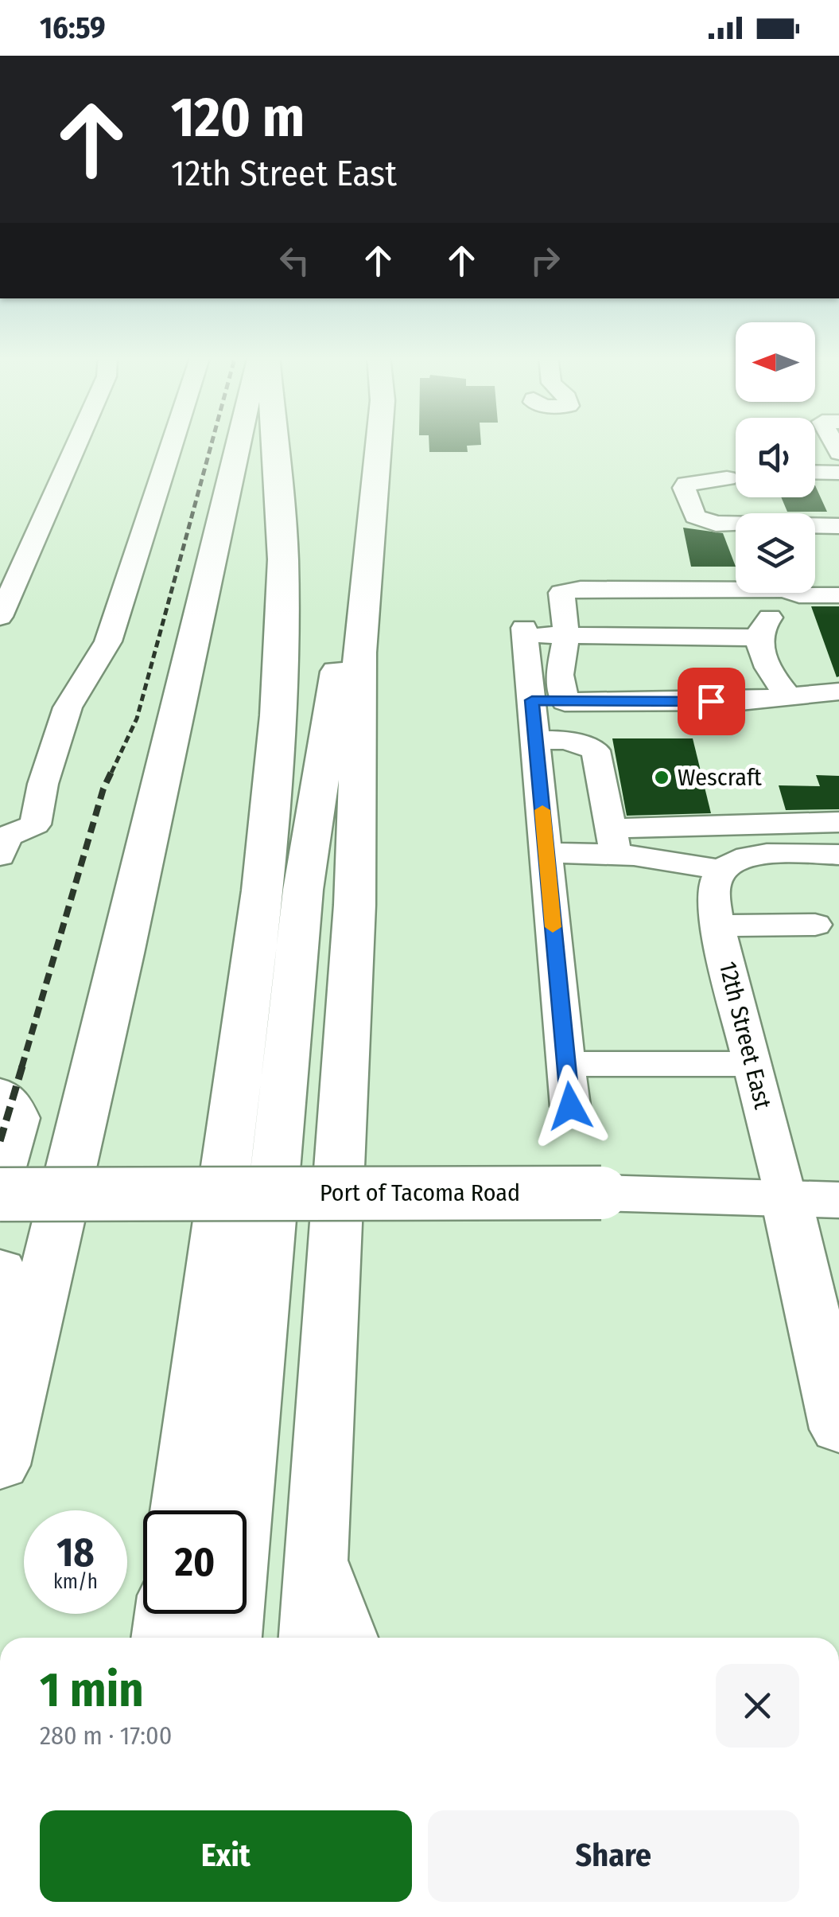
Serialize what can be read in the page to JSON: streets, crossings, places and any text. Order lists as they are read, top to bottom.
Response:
{
  "streets": {
    "main road": ["Port of Tacoma Road"],
    "street": ["12th Street East"]
  },
  "crossings": [
    ["12th Street East", "Port of Tacoma Road"]
  ],
  "places": ["Wescraft"],
  "north": "left",
  "page": {
    "status": "16:59",
    "turn": ["120 m", "12th Street East"],
    "speed": "18 km/h",
    "limit": "20",
    "heading": ["1 min", "280 m · 17:00"],
    "buttons": ["Exit", "Share"]
  }
}
